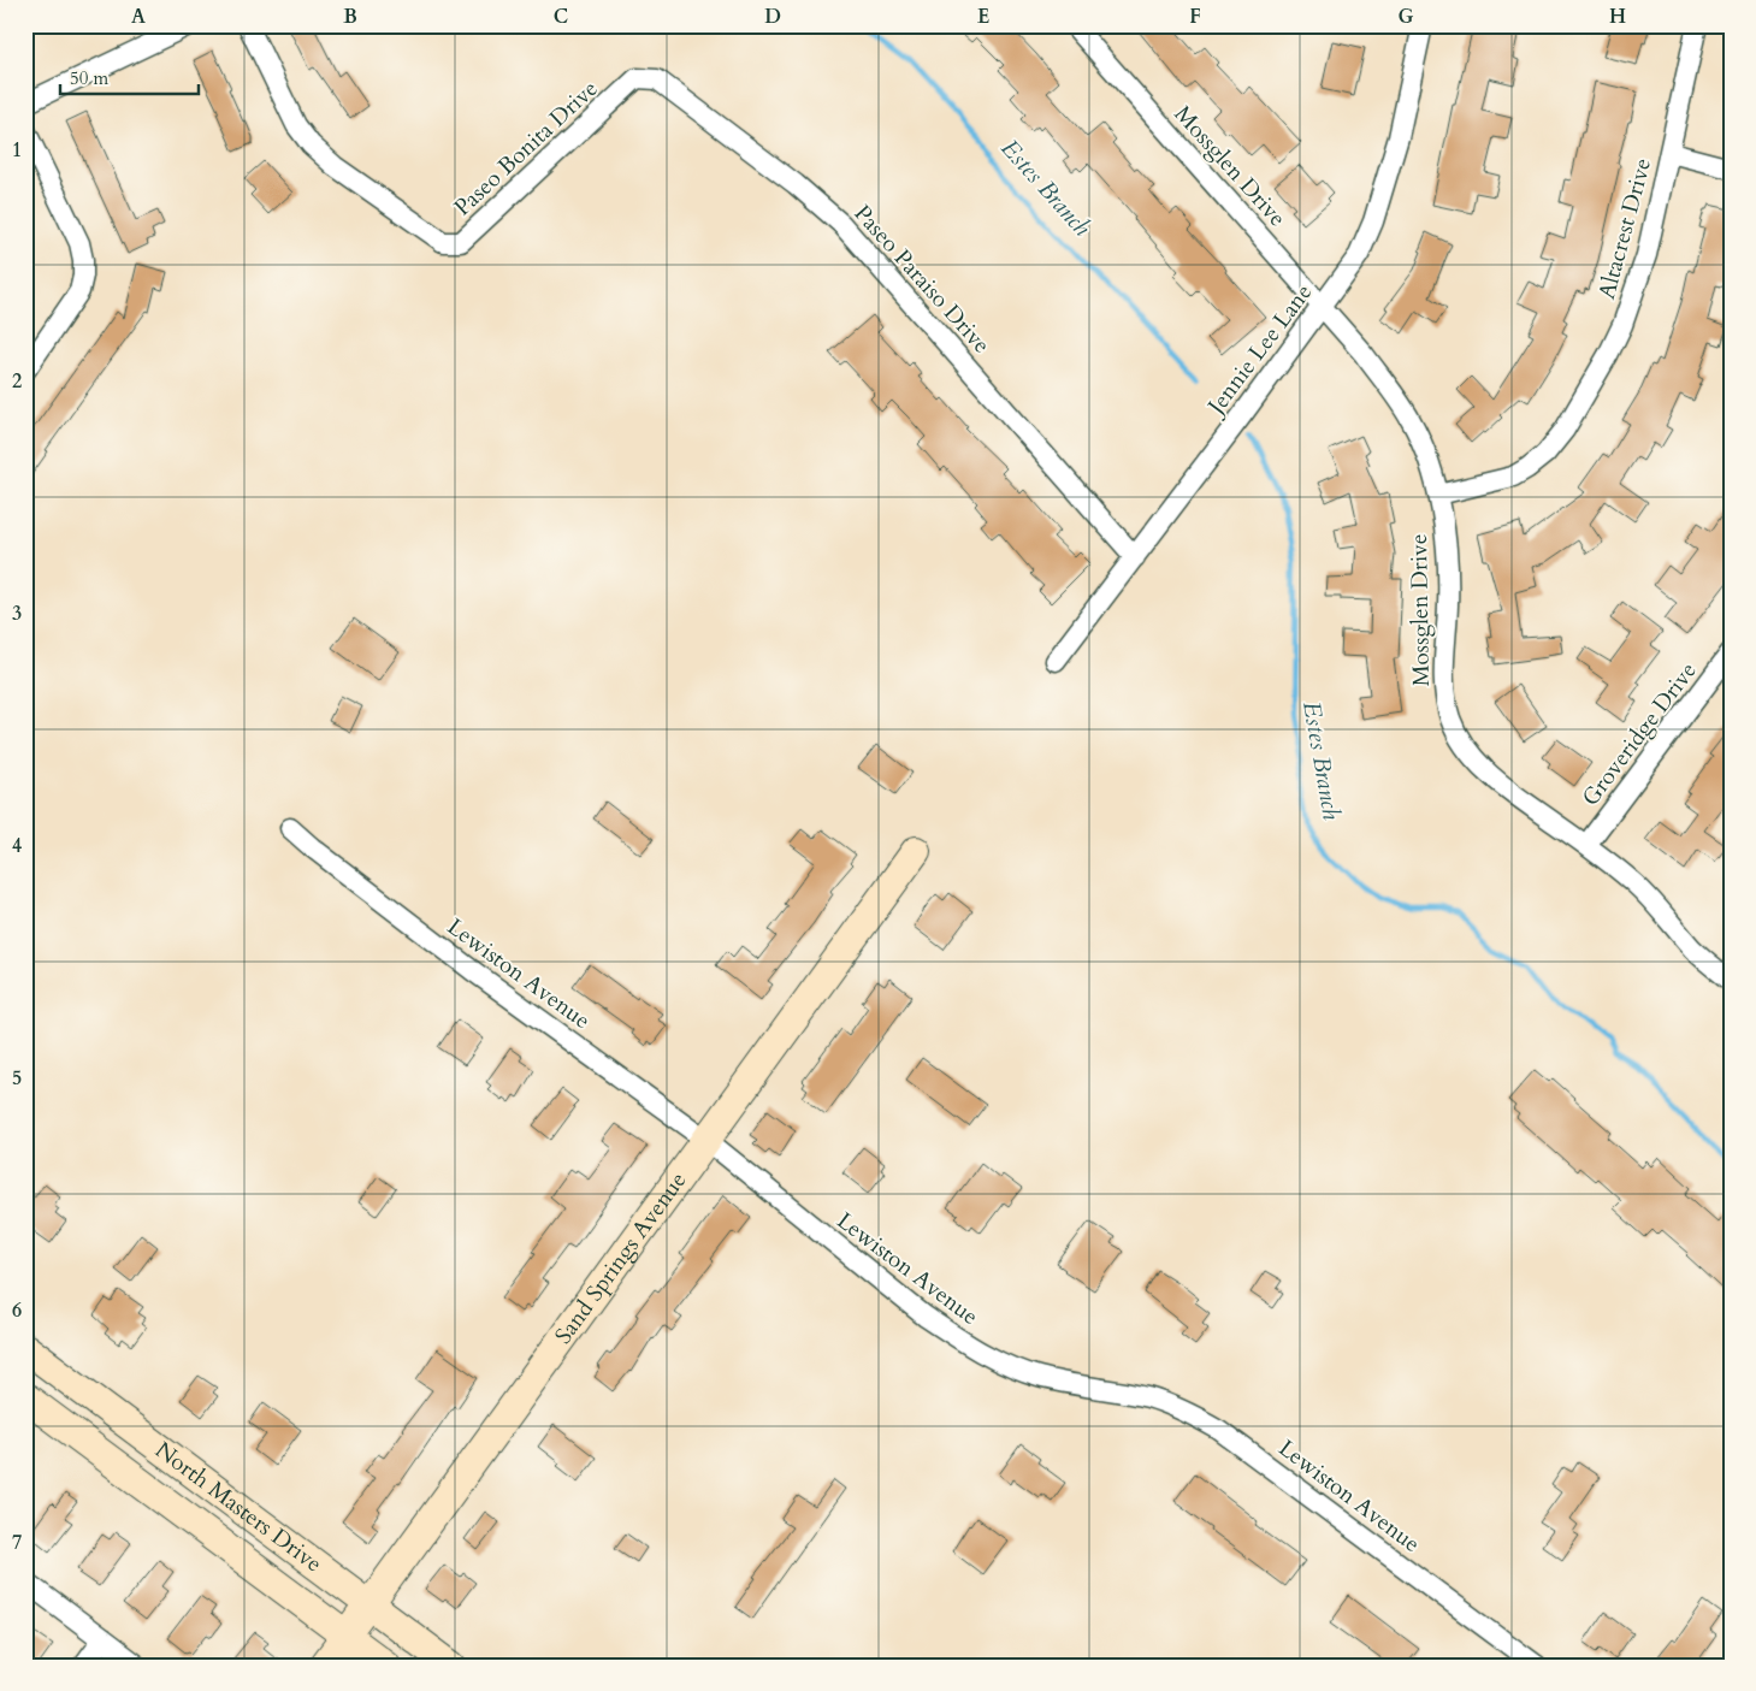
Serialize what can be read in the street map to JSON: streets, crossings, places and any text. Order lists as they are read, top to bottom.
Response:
{
  "streets": {
    "street": [
      "Paseo Bonita Drive",
      "Mossglen Drive",
      "Altacrest Drive",
      "Paseo Paraiso Drive",
      "Jennie Lee Lane",
      "Groveridge Drive",
      "Lewiston Avenue",
      "Sand Springs Avenue",
      "North Masters Drive"
    ]
  },
  "crossings": [
    ["Paseo Bonita Drive", "Paseo Paraiso Drive"],
    ["Mossglen Drive", "Altacrest Drive"],
    ["Mossglen Drive", "Jennie Lee Lane"],
    ["Mossglen Drive", "Groveridge Drive"],
    ["Paseo Paraiso Drive", "Jennie Lee Lane"],
    ["Lewiston Avenue", "Sand Springs Avenue"],
    ["Sand Springs Avenue", "North Masters Drive"]
  ],
  "water": ["Estes Branch"],
  "scale_bar": "50 m",
  "grid": {
    "columns": [
      "A",
      "B",
      "C",
      "D",
      "E",
      "F",
      "G",
      "H"
    ],
    "rows": [
      "1",
      "2",
      "3",
      "4",
      "5",
      "6",
      "7"
    ]
  }
}
